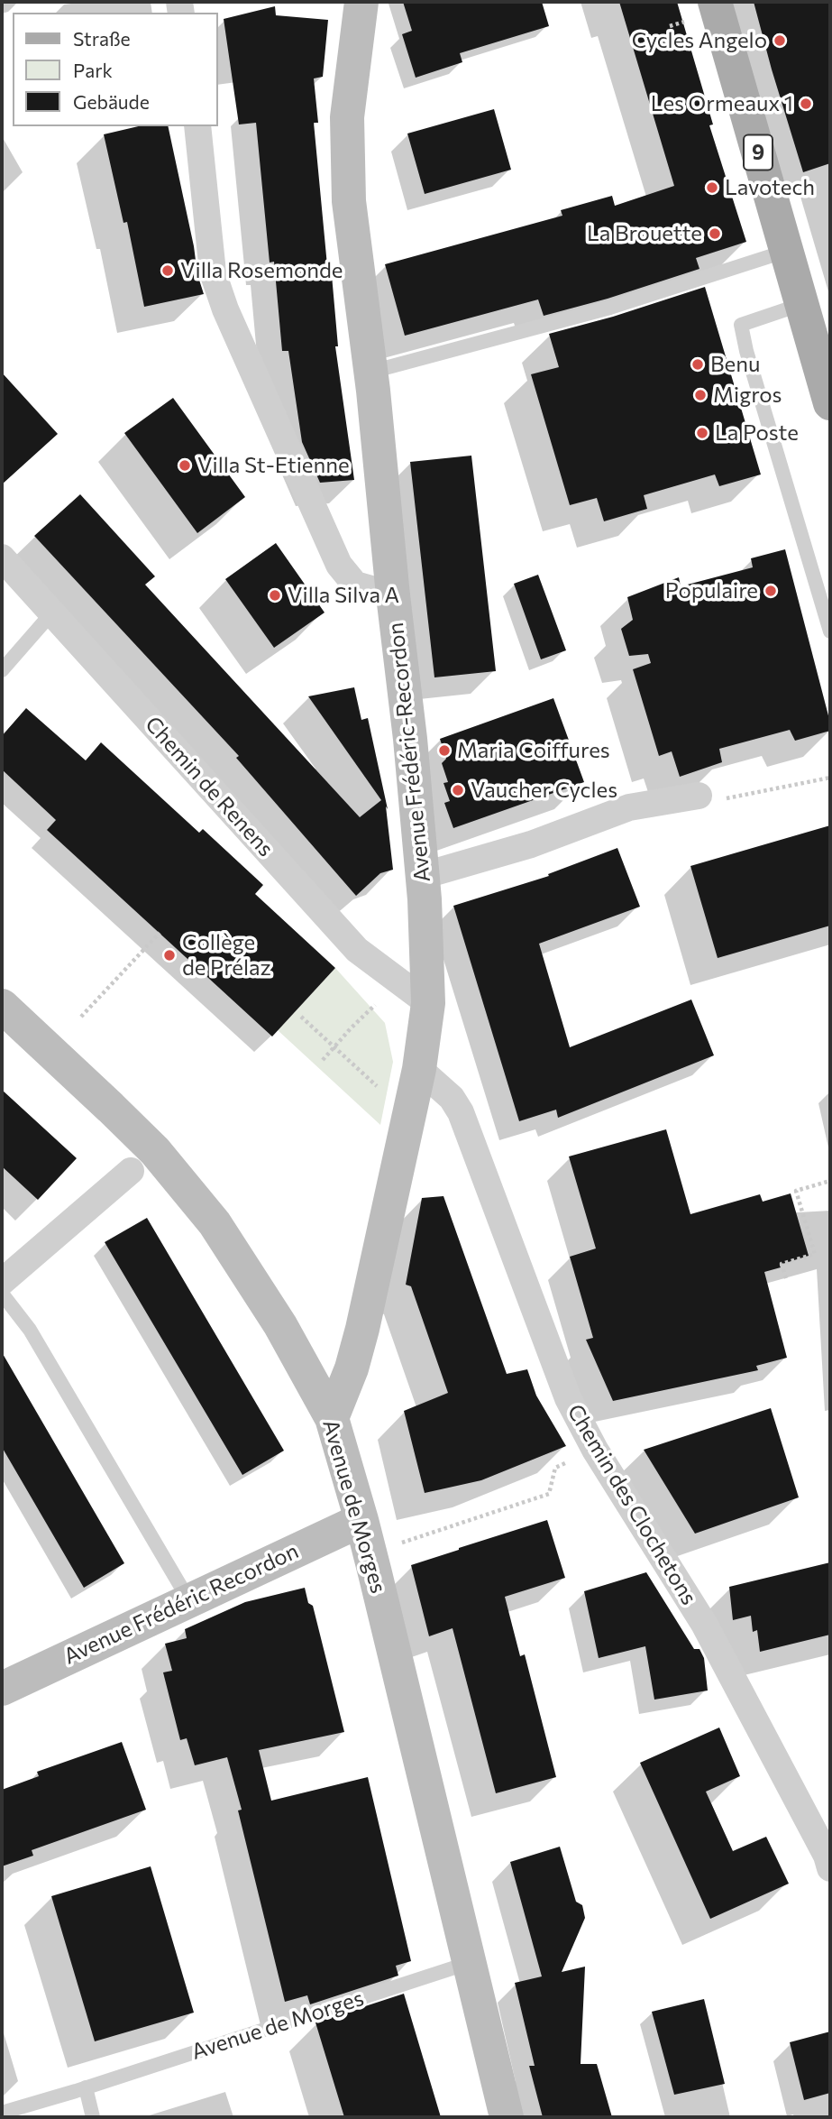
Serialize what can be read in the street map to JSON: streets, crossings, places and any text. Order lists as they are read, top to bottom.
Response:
{
  "streets": {
    "main road": ["9"],
    "street": [
      "Avenue Frédéric-Recordon",
      "Chemin de Renens",
      "Chemin des Clochetons",
      "Avenue de Morges",
      "Avenue Frédéric Recordon"
    ]
  },
  "crossings": [
    ["Avenue Frédéric-Recordon", "Chemin de Renens"],
    ["Avenue Frédéric-Recordon", "Chemin des Clochetons"],
    ["Avenue Frédéric-Recordon", "Avenue de Morges"],
    ["Avenue de Morges", "Avenue Frédéric Recordon"]
  ],
  "places": [
    "Cycles Angelo",
    "Les Ormeaux 1",
    "Lavotech",
    "La Brouette",
    "Villa Rosemonde",
    "Benu",
    "Migros",
    "La Poste",
    "Villa St-Etienne",
    "Populaire",
    "Villa Silva A",
    "Maria Coiffures",
    "Vaucher Cycles",
    "Collège de Prélaz"
  ],
  "legend": ["Straße", "Park", "Gebäude"]
}
